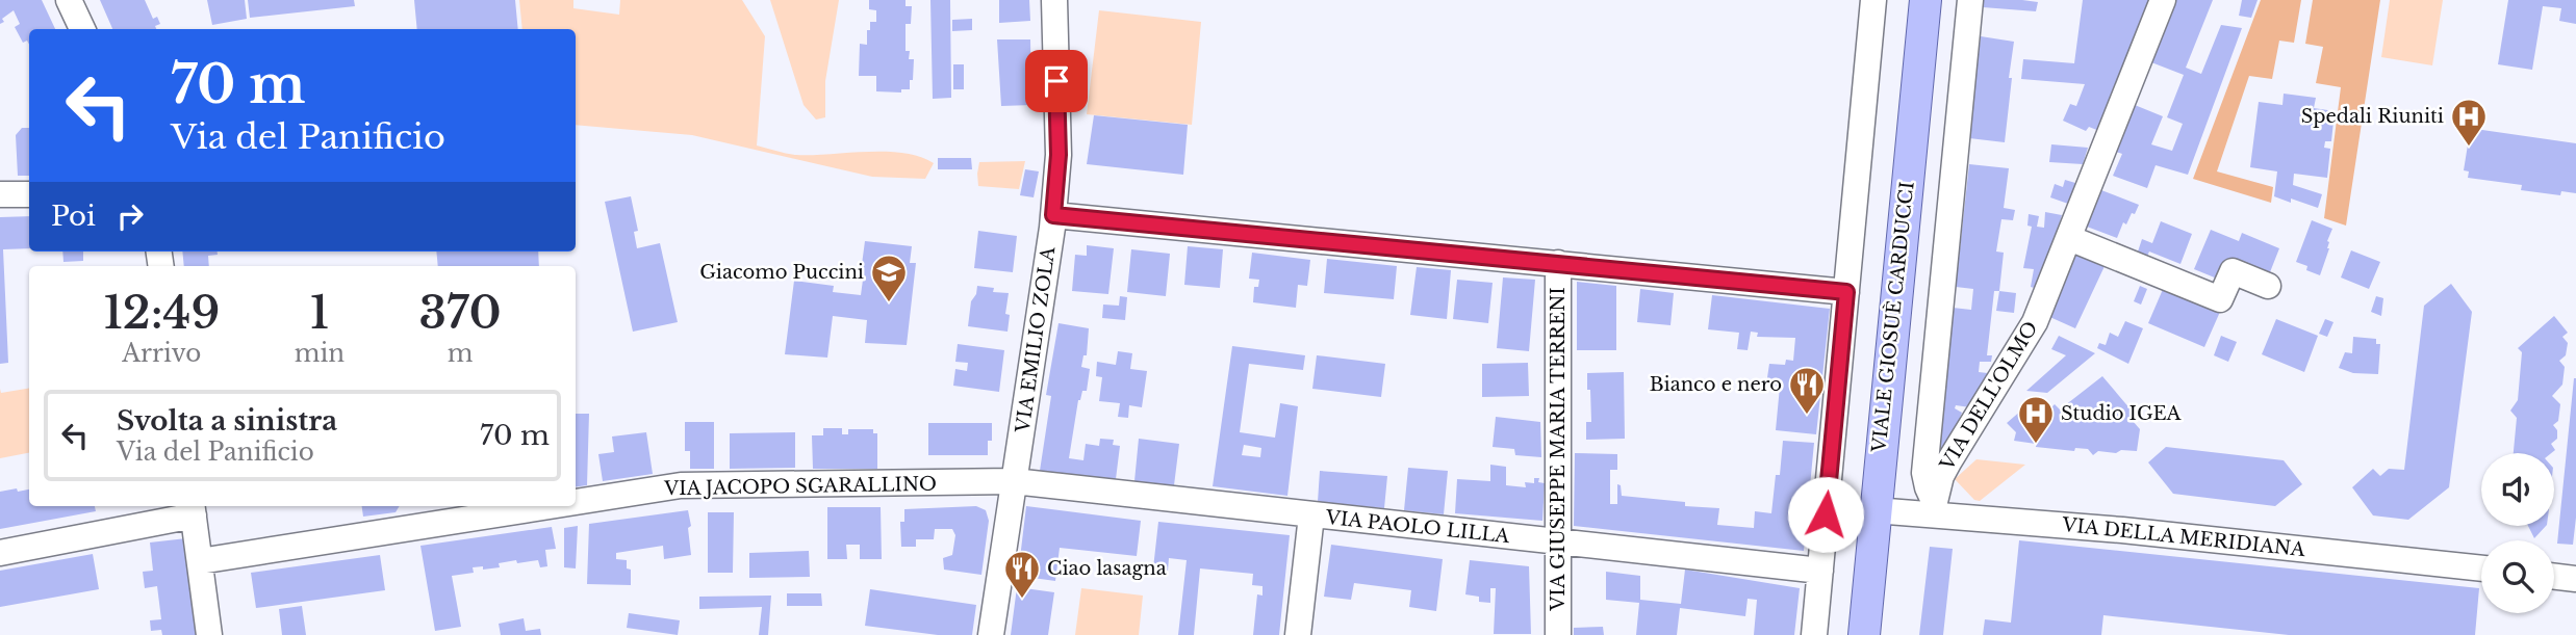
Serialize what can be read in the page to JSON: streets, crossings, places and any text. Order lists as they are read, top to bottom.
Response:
{
  "streets": {
    "main road": ["VIALE GIOSUÈ CARDUCCI"],
    "street": [
      "VIA EMILIO ZOLA",
      "VIA DELL'OLMO",
      "VIA GIUSEPPE MARIA TERRENI",
      "VIA JACOPO SGARALLINO",
      "VIA PAOLO LILLA",
      "VIA DELLA MERIDIANA"
    ]
  },
  "crossings": [
    ["VIALE GIOSUÈ CARDUCCI", "VIA DELLA MERIDIANA"],
    ["VIA EMILIO ZOLA", "VIA JACOPO SGARALLINO"],
    ["VIA EMILIO ZOLA", "VIA PAOLO LILLA"],
    ["VIA DELL'OLMO", "VIA DELLA MERIDIANA"],
    ["VIA GIUSEPPE MARIA TERRENI", "VIA PAOLO LILLA"],
    ["VIA JACOPO SGARALLINO", "VIA PAOLO LILLA"]
  ],
  "places": {
    "hospital": ["Spedali Riuniti", "Studio IGEA"],
    "school or university": ["Giacomo Puccini"],
    "restaurant": ["Bianco e nero", "Ciao lasagna"]
  },
  "page": {
    "turn": ["70 m", "Via del Panificio"],
    "then": "Poi",
    "eta": [
      "12:49",
      "Arrivo",
      "1",
      "min",
      "370",
      "m"
    ],
    "list": [
      {
        "name": "Svolta a sinistra",
        "note": "Via del Panificio",
        "value": "70 m"
      }
    ]
  }
}
